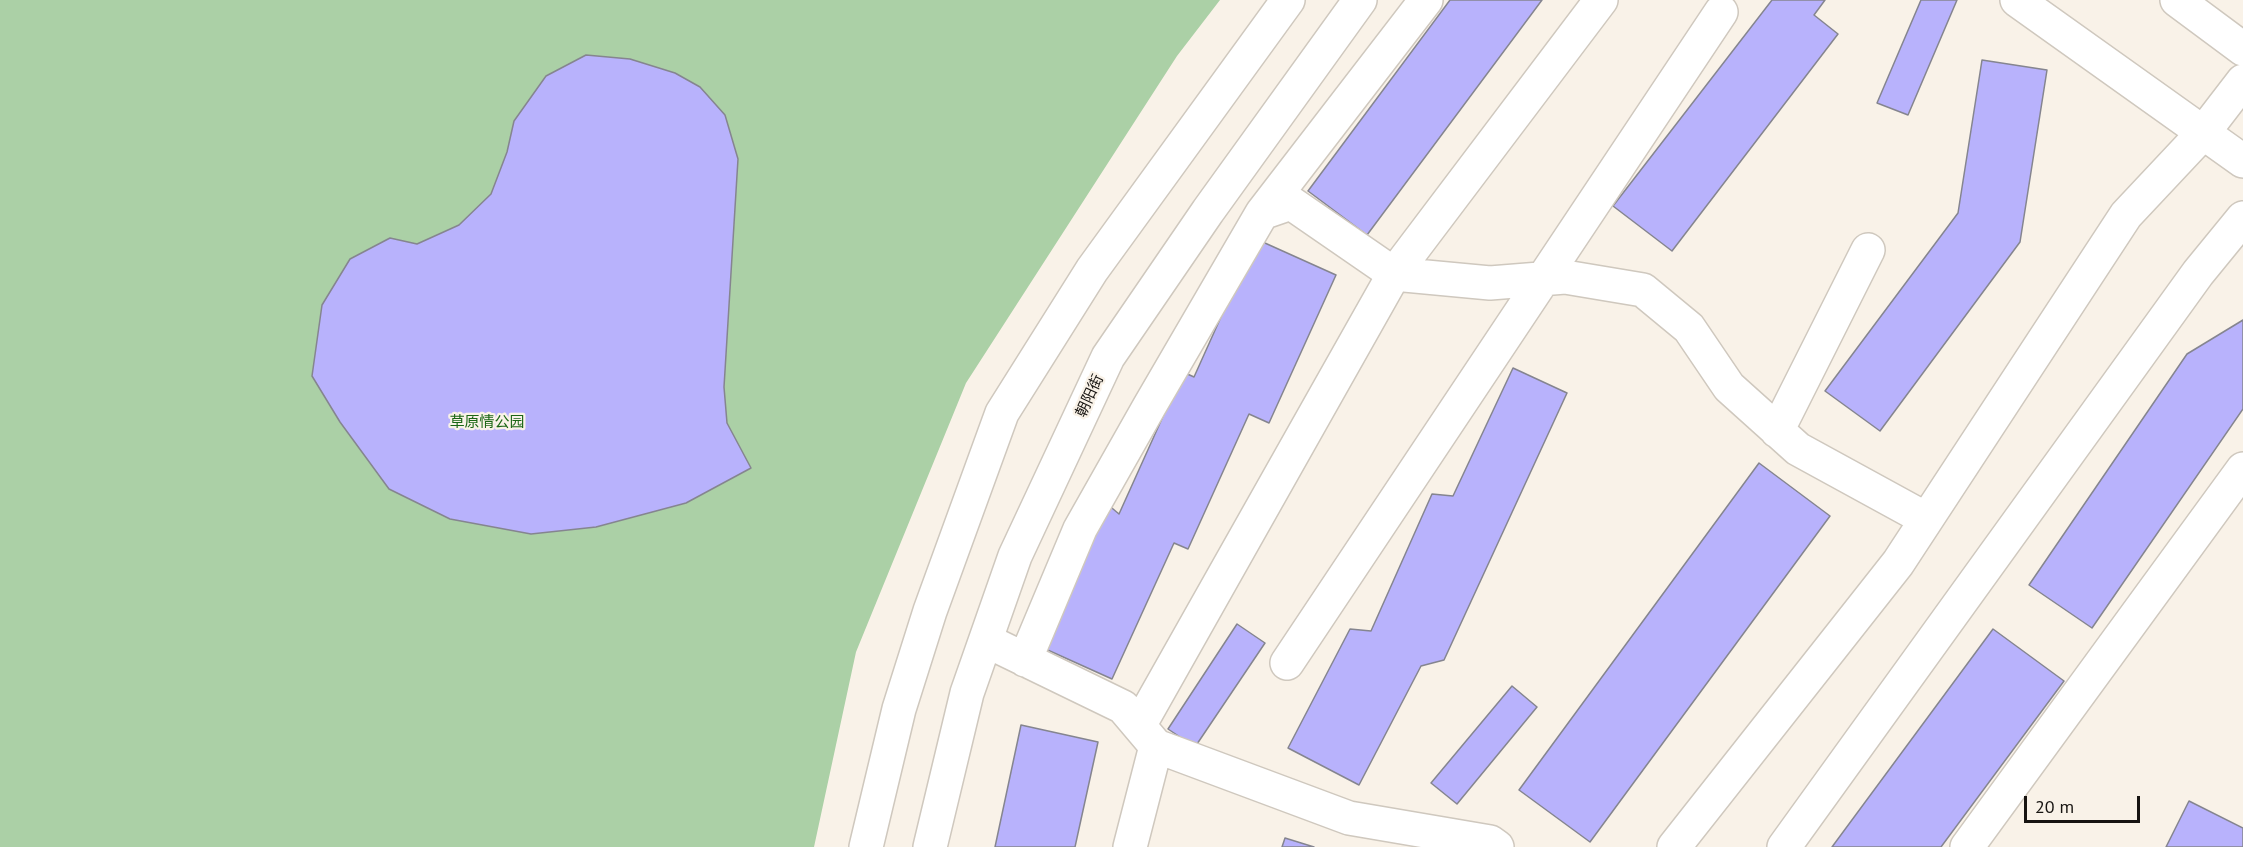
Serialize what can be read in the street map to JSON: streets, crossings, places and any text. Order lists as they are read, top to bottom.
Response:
{
  "streets": {
    "street": ["朝阳街"]
  },
  "parks": ["草原情公园"],
  "scale_bar": "20 m"
}
